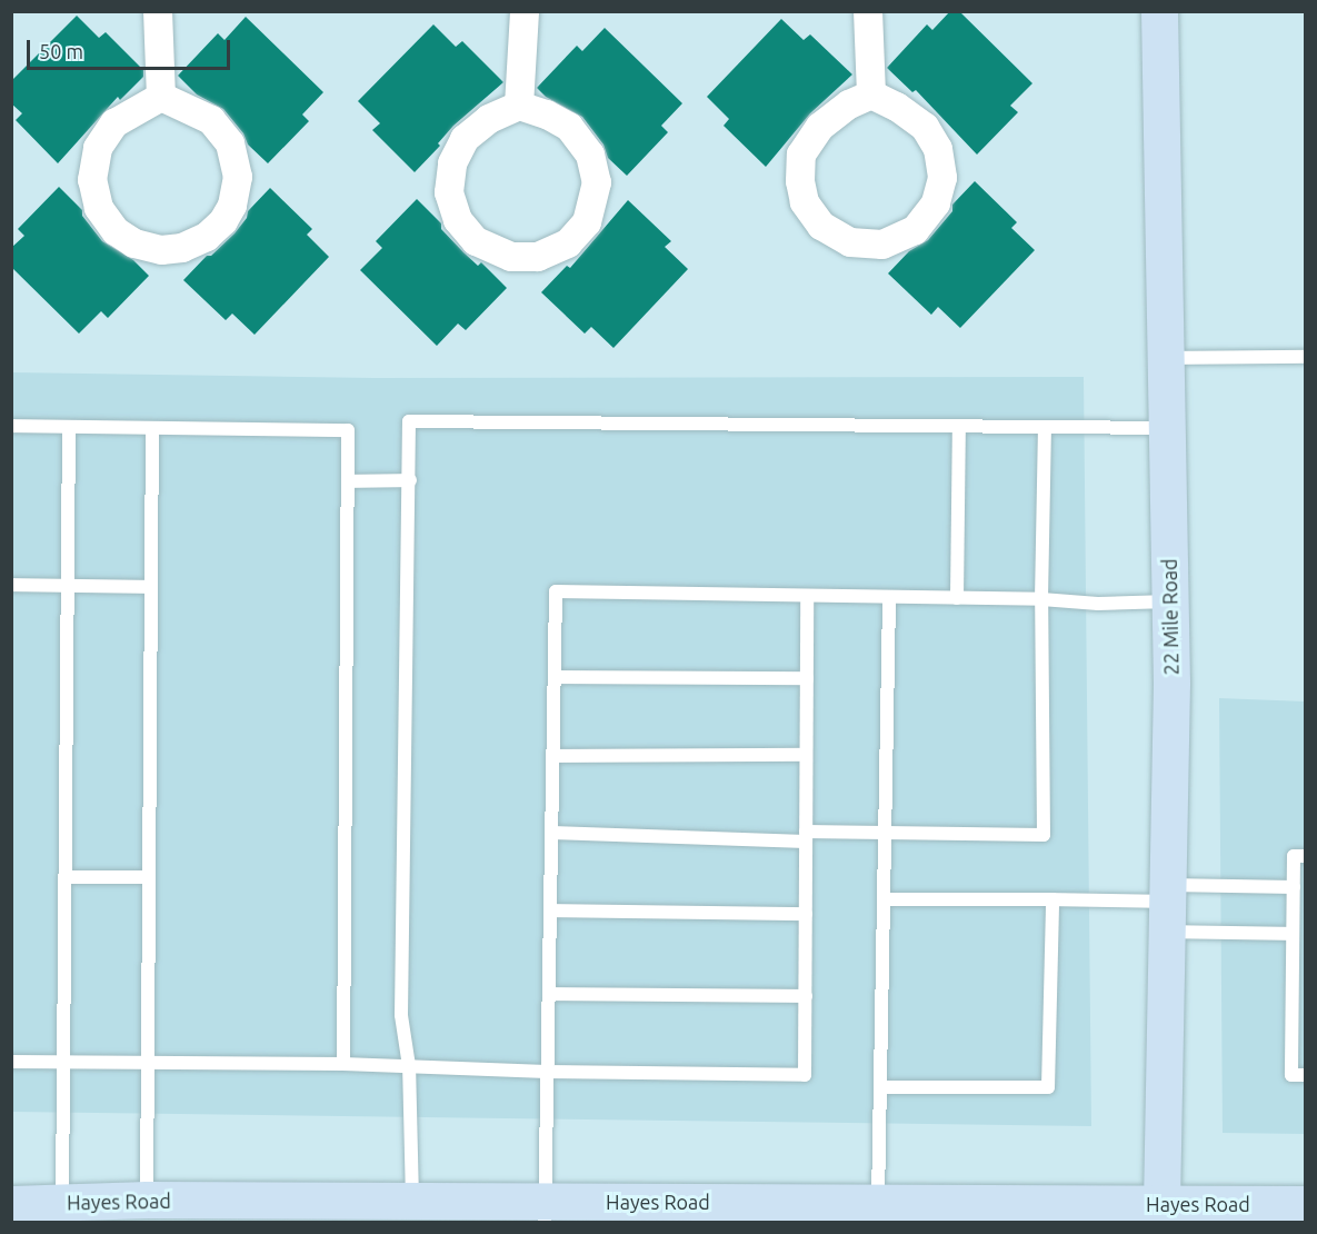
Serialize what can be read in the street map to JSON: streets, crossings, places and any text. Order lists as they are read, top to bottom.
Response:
{
  "streets": {
    "main road": ["22 Mile Road", "Hayes Road"]
  },
  "crossings": [
    ["22 Mile Road", "Hayes Road"]
  ],
  "scale_bar": "50 m"
}
